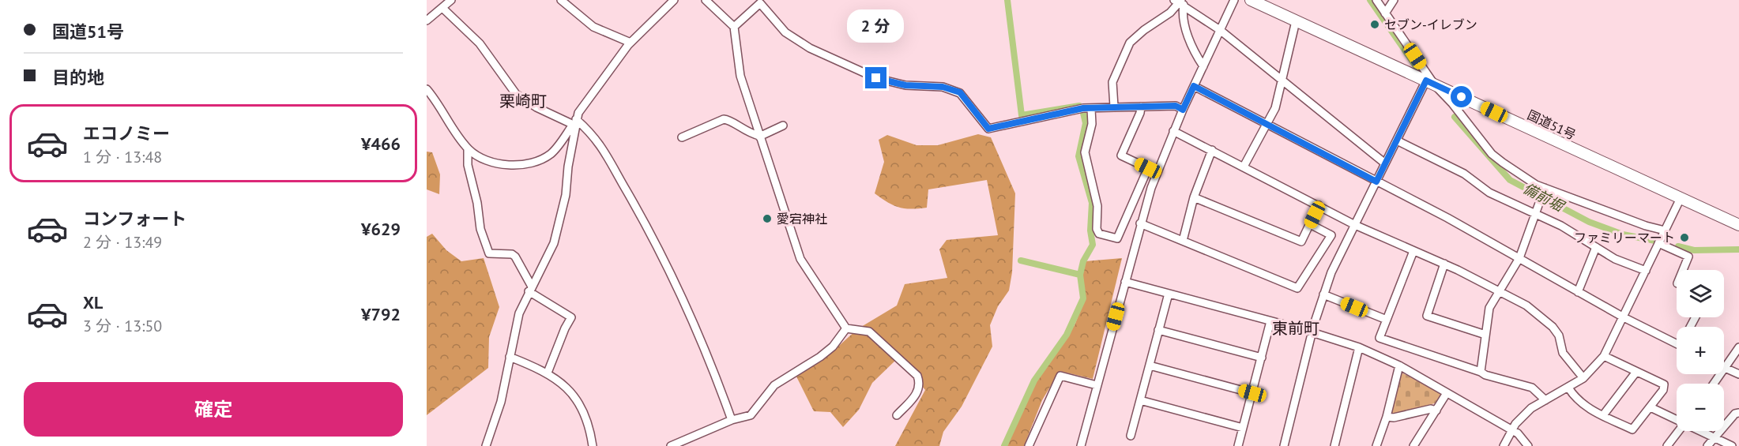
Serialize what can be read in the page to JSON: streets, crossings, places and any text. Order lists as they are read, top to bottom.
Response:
{
  "streets": {
    "highway": ["国道51号"]
  },
  "districts": ["栗崎町", "東前町"],
  "water": ["備前堀"],
  "places": ["セブン-イレブン", "愛宕神社", "ファミリーマート"],
  "page": {
    "banner": ["国道51号", "目的地"],
    "bubble": "2 分",
    "list": [
      {
        "name": "エコノミー",
        "note": "1 分 · 13:48",
        "value": "¥466"
      },
      {
        "name": "コンフォート",
        "note": "2 分 · 13:49",
        "value": "¥629"
      },
      {
        "name": "XL",
        "note": "3 分 · 13:50",
        "value": "¥792"
      }
    ],
    "map_buttons": ["+", "−"],
    "buttons": "確定"
  }
}
